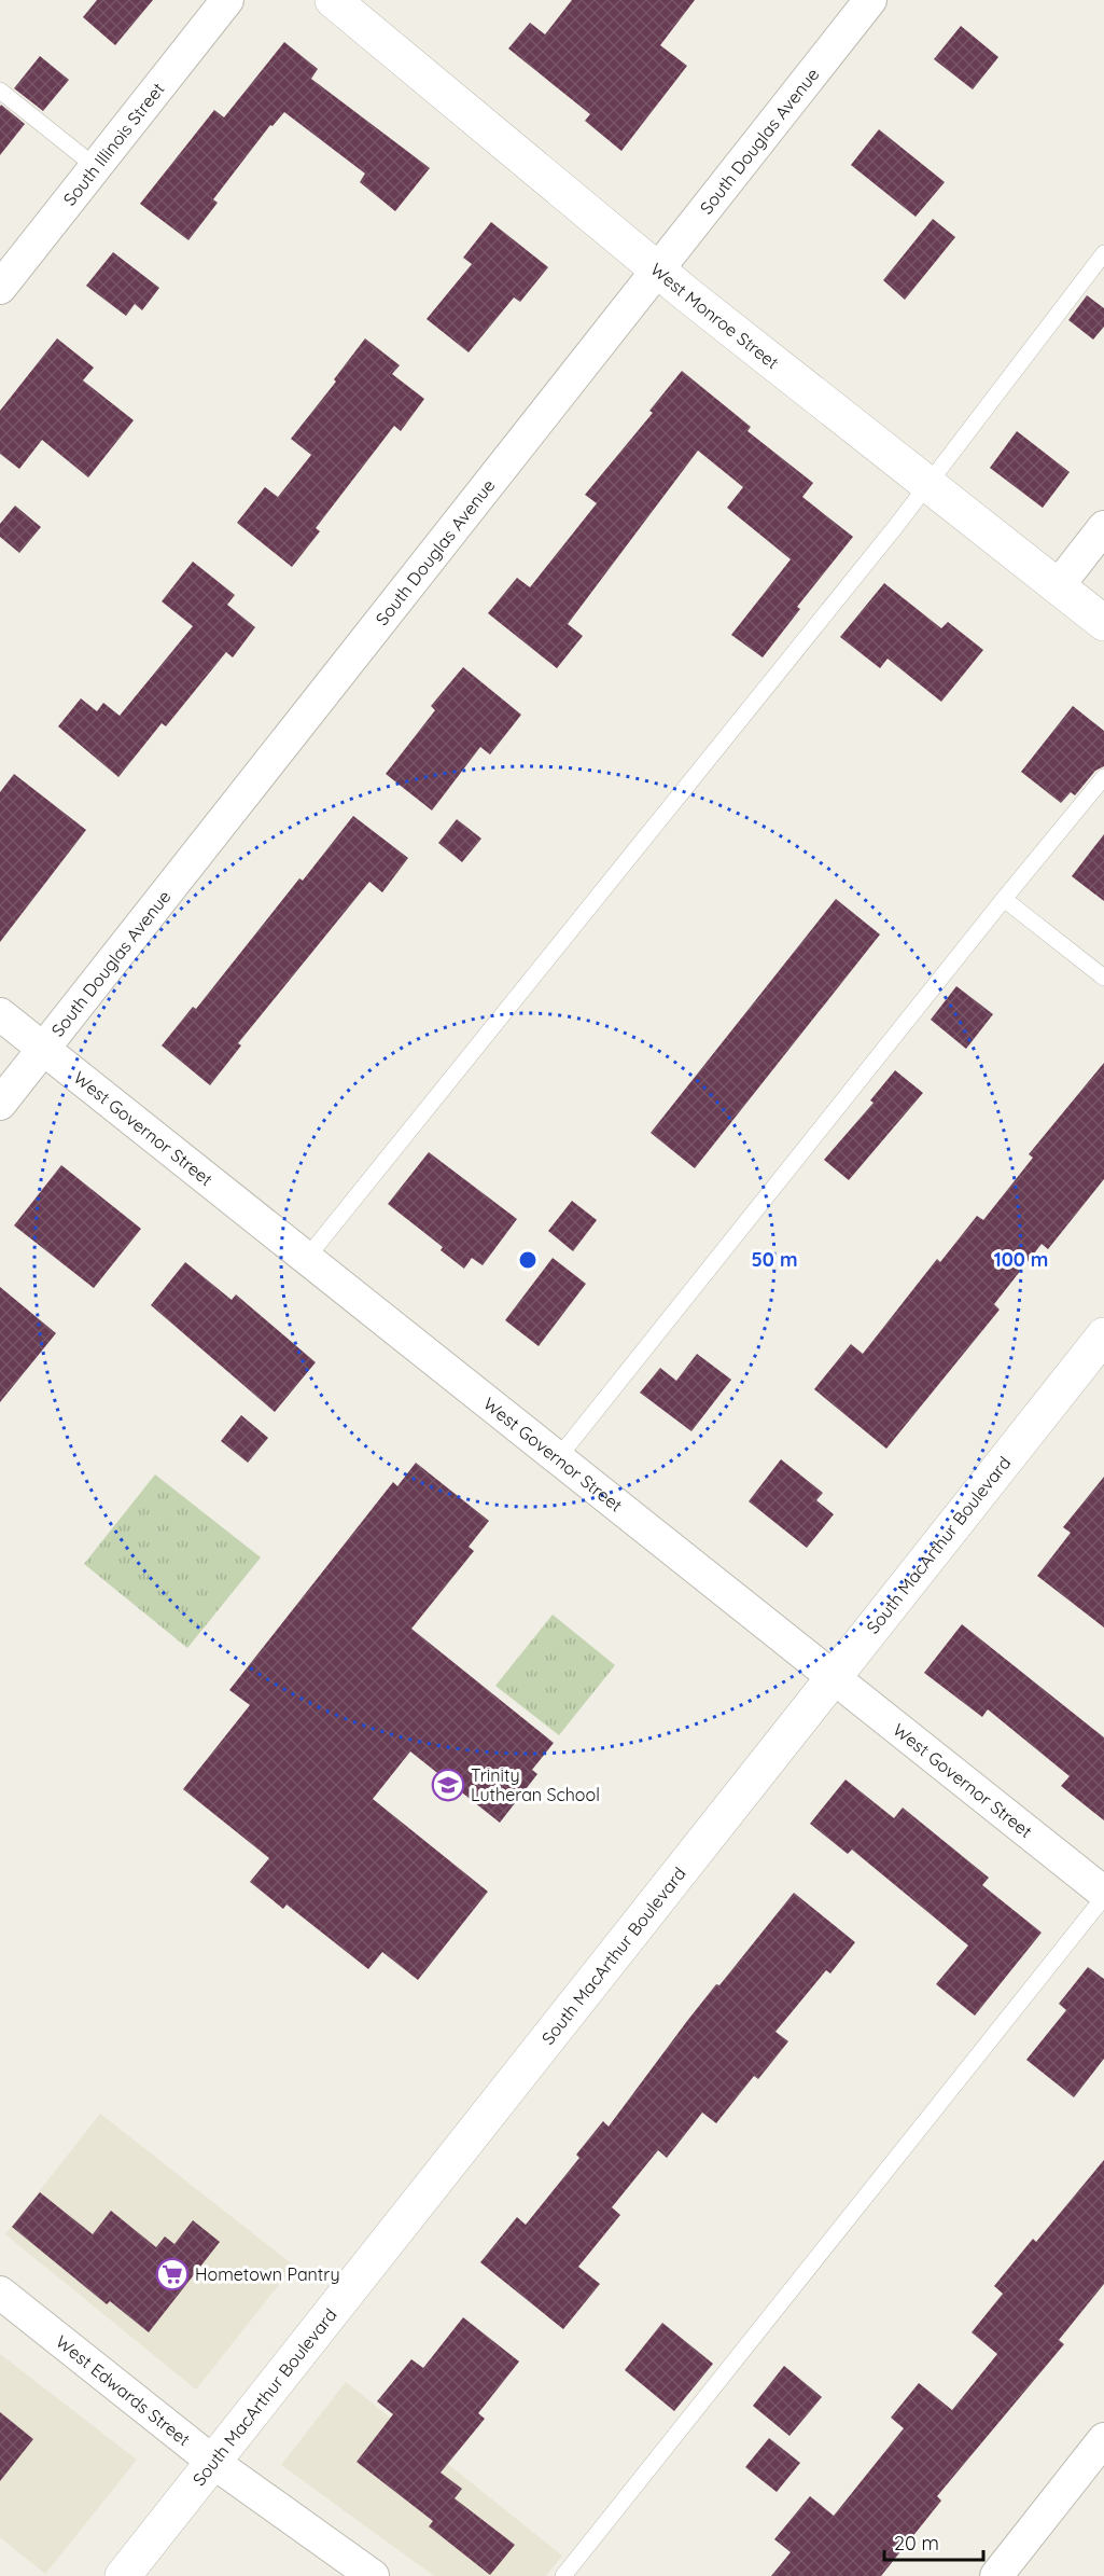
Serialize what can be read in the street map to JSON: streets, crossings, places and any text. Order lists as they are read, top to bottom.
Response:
{
  "streets": {
    "main road": ["West Monroe Street", "South MacArthur Boulevard"],
    "street": [
      "South Douglas Avenue",
      "South Illinois Street",
      "West Governor Street",
      "West Edwards Street"
    ]
  },
  "crossings": [
    ["South Douglas Avenue", "West Monroe Street"],
    ["South Douglas Avenue", "West Governor Street"],
    ["West Governor Street", "South MacArthur Boulevard"],
    ["South MacArthur Boulevard", "West Edwards Street"]
  ],
  "places": {
    "school or university": ["Trinity Lutheran School"],
    "supermarket": ["Hometown Pantry"]
  },
  "scale_bar": "20 m",
  "rings": ["50 m", "100 m"]
}
